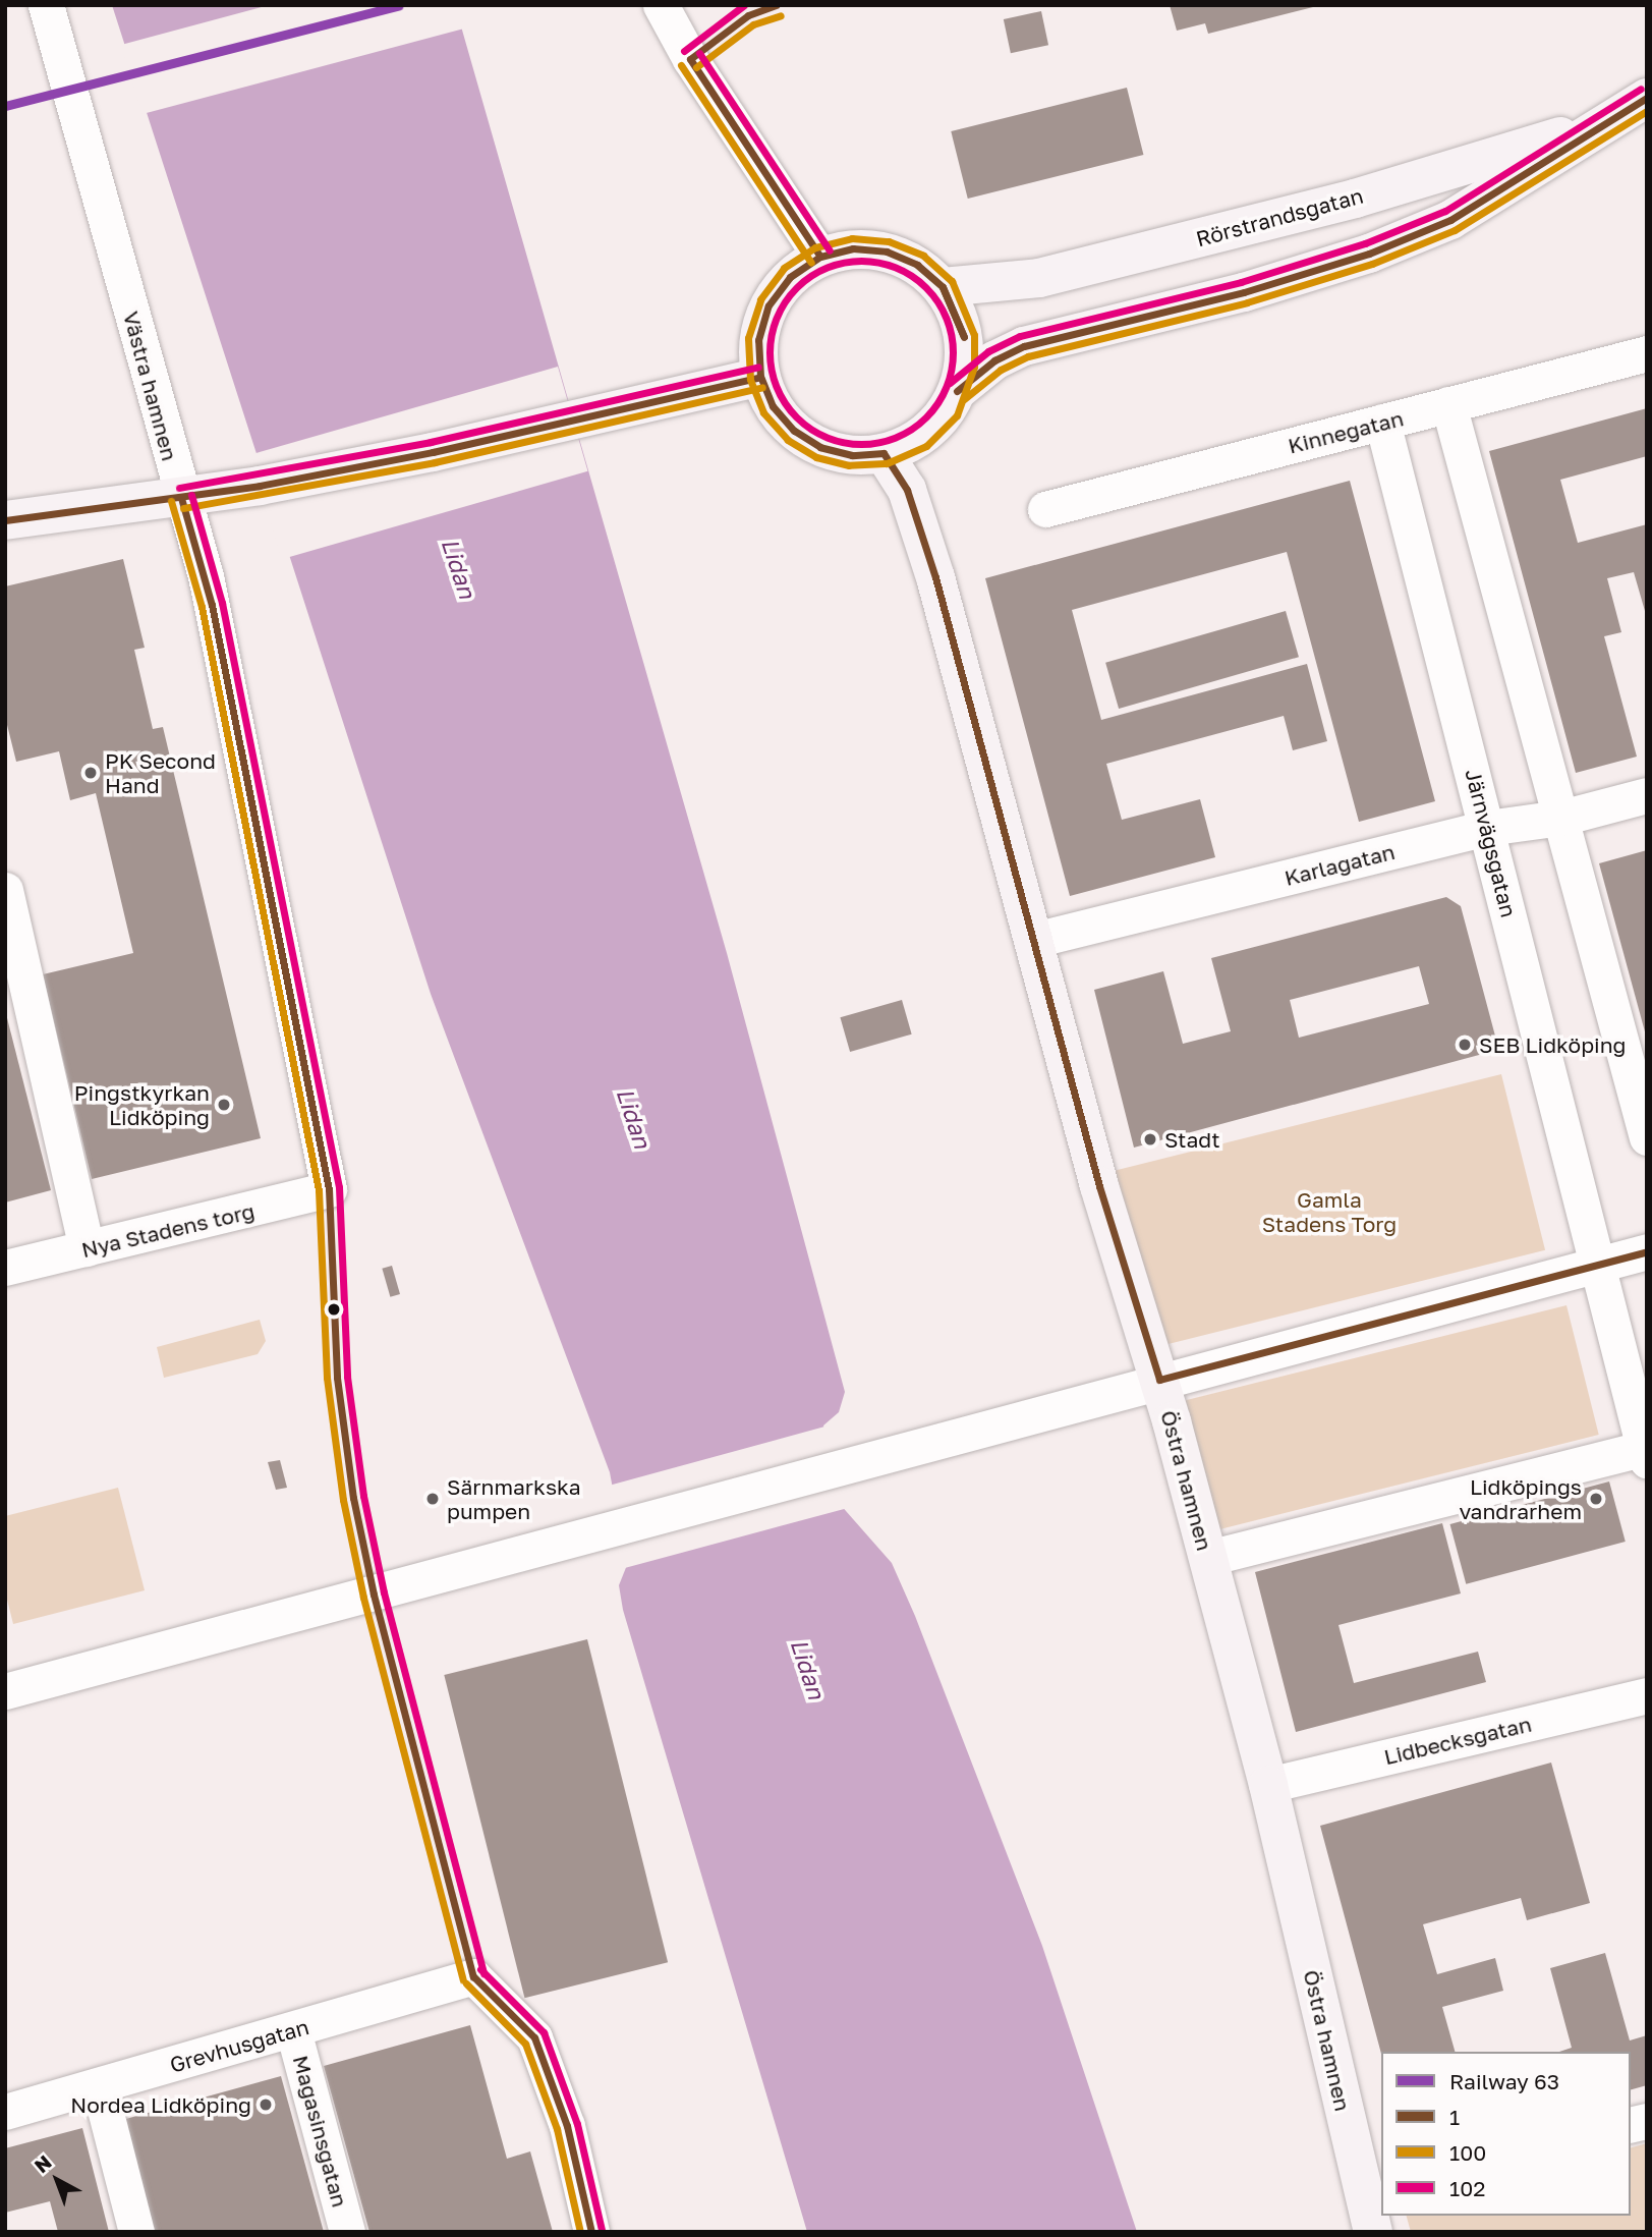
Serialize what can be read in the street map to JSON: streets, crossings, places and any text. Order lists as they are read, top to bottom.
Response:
{
  "streets": {
    "main road": ["Rörstrandsgatan", "Östra hamnen"],
    "street": [
      "Västra hamnen",
      "Kinnegatan",
      "Järnvägsgatan",
      "Karlagatan",
      "Nya Stadens torg",
      "Lidbecksgatan",
      "Grevhusgatan",
      "Magasinsgatan"
    ]
  },
  "crossings": [
    ["Rörstrandsgatan", "Östra hamnen"],
    ["Västra hamnen", "Nya Stadens torg"],
    ["Kinnegatan", "Järnvägsgatan"],
    ["Järnvägsgatan", "Karlagatan"],
    ["Karlagatan", "Östra hamnen"],
    ["Östra hamnen", "Lidbecksgatan"],
    ["Grevhusgatan", "Magasinsgatan"]
  ],
  "water": ["Lidan"],
  "parks": ["Gamla Stadens Torg"],
  "places": [
    "PK Second Hand",
    "SEB Lidköping",
    "Pingstkyrkan Lidköping",
    "Stadt",
    "Särnmarkska pumpen",
    "Lidköpings vandrarhem",
    "Nordea Lidköping"
  ],
  "lines": [
    "rail line 63",
    "transit line 1",
    "transit line 102",
    "transit line 100"
  ],
  "legend": [
    "Railway 63",
    "1",
    "100",
    "102"
  ],
  "north": "top left"
}
